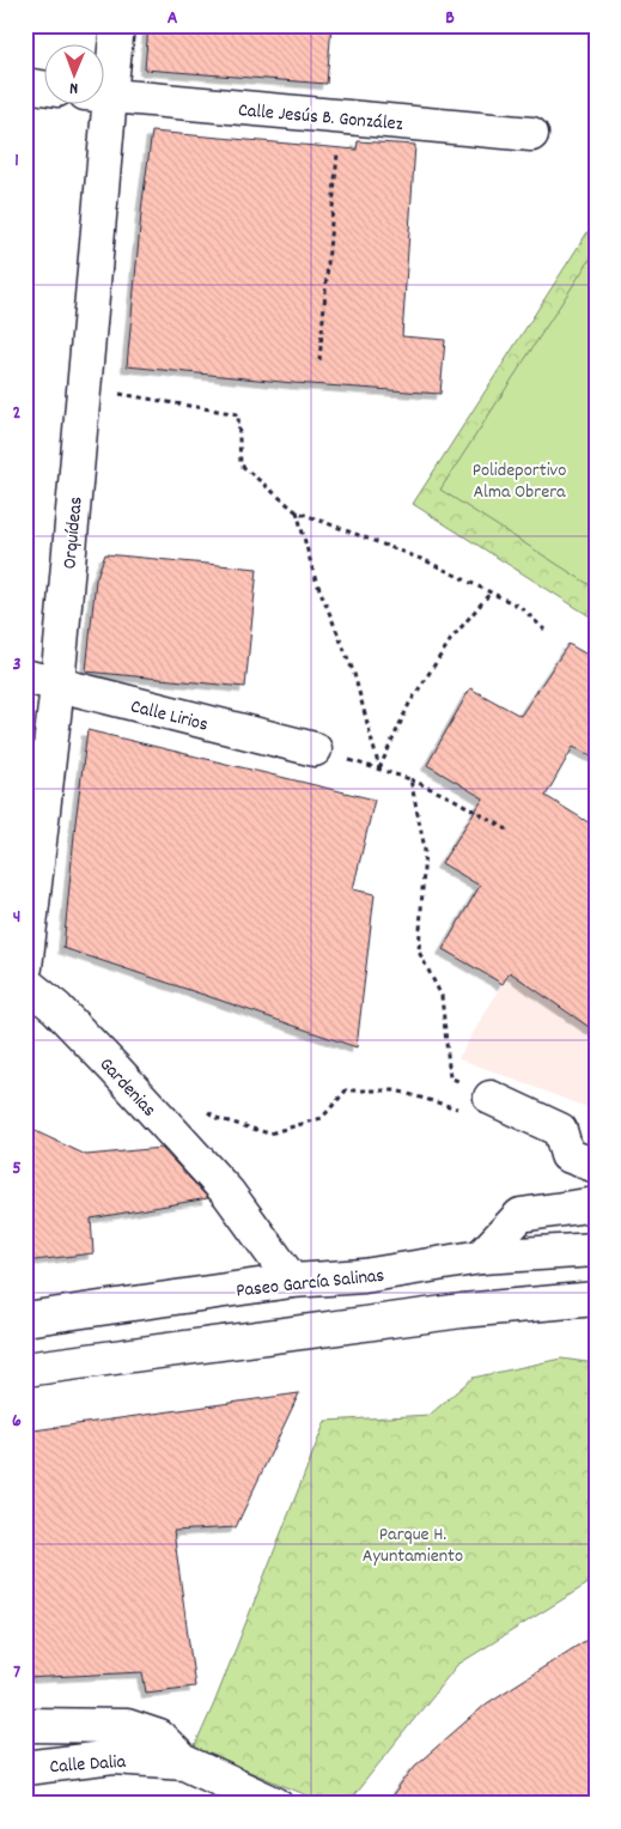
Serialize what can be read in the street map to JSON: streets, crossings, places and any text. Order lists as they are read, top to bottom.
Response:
{
  "streets": {
    "street": [
      "Calle Jesús B. González",
      "Orquídeas",
      "Calle Lirios",
      "Gardenias",
      "Paseo García Salinas",
      "Calle Dalia"
    ]
  },
  "crossings": [
    ["Orquídeas", "Calle Lirios"],
    ["Gardenias", "Paseo García Salinas"]
  ],
  "parks": ["Polideportivo Alma Obrera", "Parque H. Ayuntamiento"],
  "north": "bottom",
  "grid": {
    "columns": ["A", "B"],
    "rows": [
      "1",
      "2",
      "3",
      "4",
      "5",
      "6",
      "7"
    ]
  }
}
